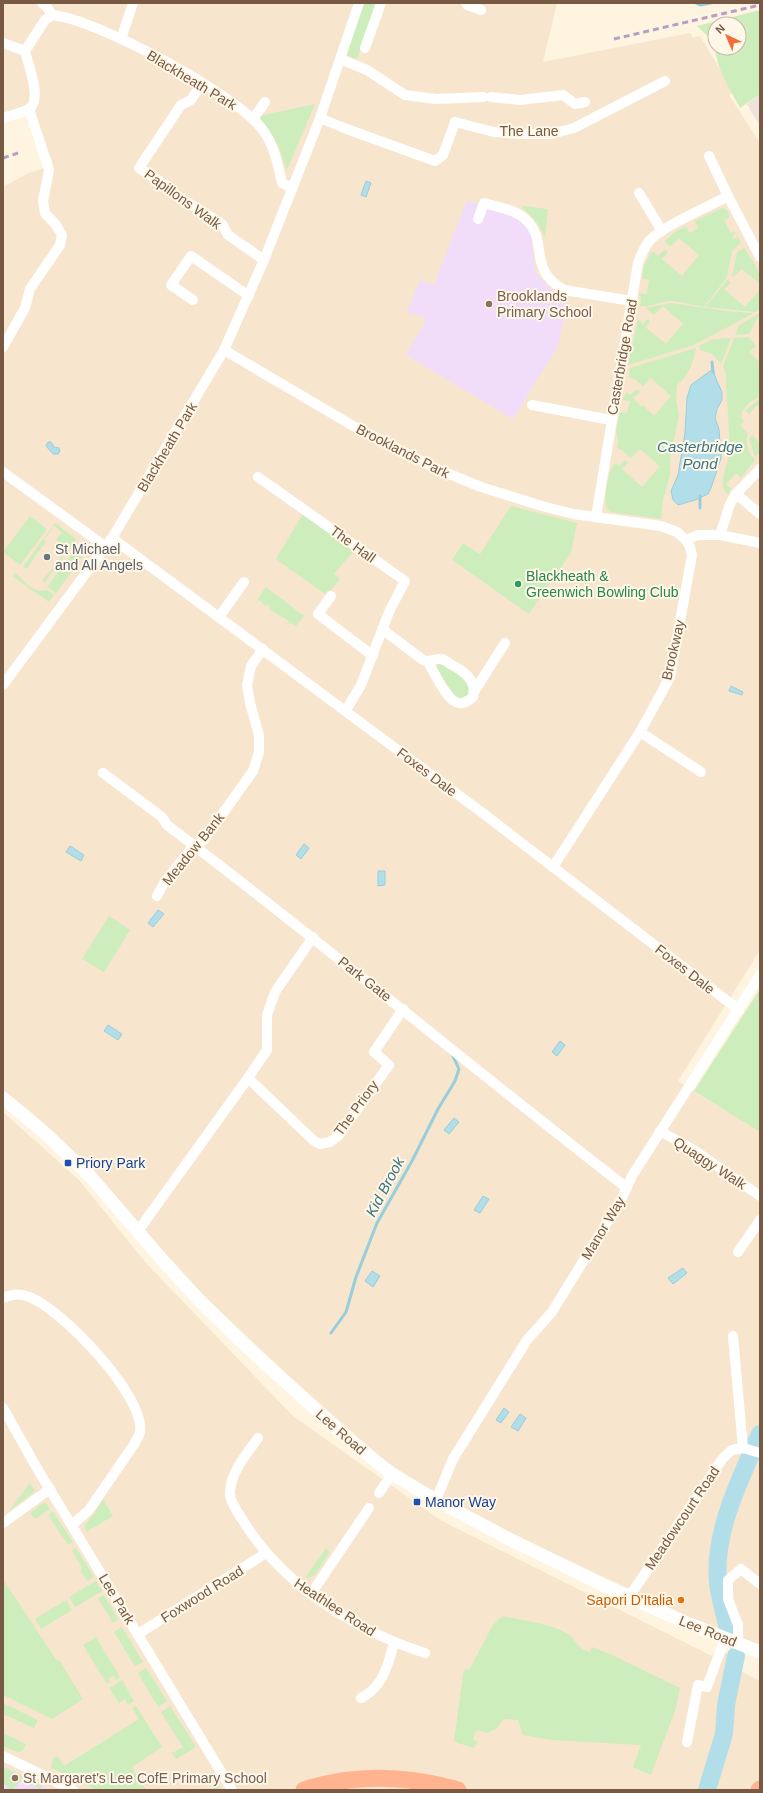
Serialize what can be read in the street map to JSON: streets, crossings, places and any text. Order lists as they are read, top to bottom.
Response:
{
  "streets": {
    "main road": ["Lee Road"],
    "street": [
      "Blackheath Park",
      "The Lane",
      "Papillons Walk",
      "Casterbridge Road",
      "Brooklands Park",
      "The Hall",
      "Brookway",
      "Foxes Dale",
      "Meadow Bank",
      "Park Gate",
      "The Priory",
      "Quaggy Walk",
      "Manor Way",
      "Meadowcourt Road",
      "Foxwood Road",
      "Lee Park",
      "Heathlee Road"
    ]
  },
  "crossings": [
    ["Blackheath Park", "The Lane"],
    ["Blackheath Park", "Papillons Walk"],
    ["Blackheath Park", "Brooklands Park"],
    ["Blackheath Park", "Foxes Dale"],
    ["Casterbridge Road", "Brooklands Park"],
    ["Brooklands Park", "Brookway"],
    ["The Hall", "Foxes Dale"],
    ["Brookway", "Foxes Dale"],
    ["Foxes Dale", "Meadow Bank"],
    ["Foxes Dale", "Manor Way"],
    ["Meadow Bank", "Park Gate"],
    ["Park Gate", "The Priory"],
    ["Park Gate", "Manor Way"],
    ["Quaggy Walk", "Manor Way"],
    ["Manor Way", "Lee Road"],
    ["Lee Road", "Meadowcourt Road"],
    ["Foxwood Road", "Lee Park"],
    ["Foxwood Road", "Heathlee Road"]
  ],
  "water": ["Casterbridge Pond", "Kid Brook"],
  "places": {
    "other": [
      "Brooklands Primary School",
      "St Michael and All Angels",
      "Blackheath & Greenwich Bowling Club",
      "Sapori D'Italia",
      "St Margaret's Lee CofE Primary School"
    ],
    "transit": ["Priory Park", "Manor Way"]
  },
  "north": "top left"
}
